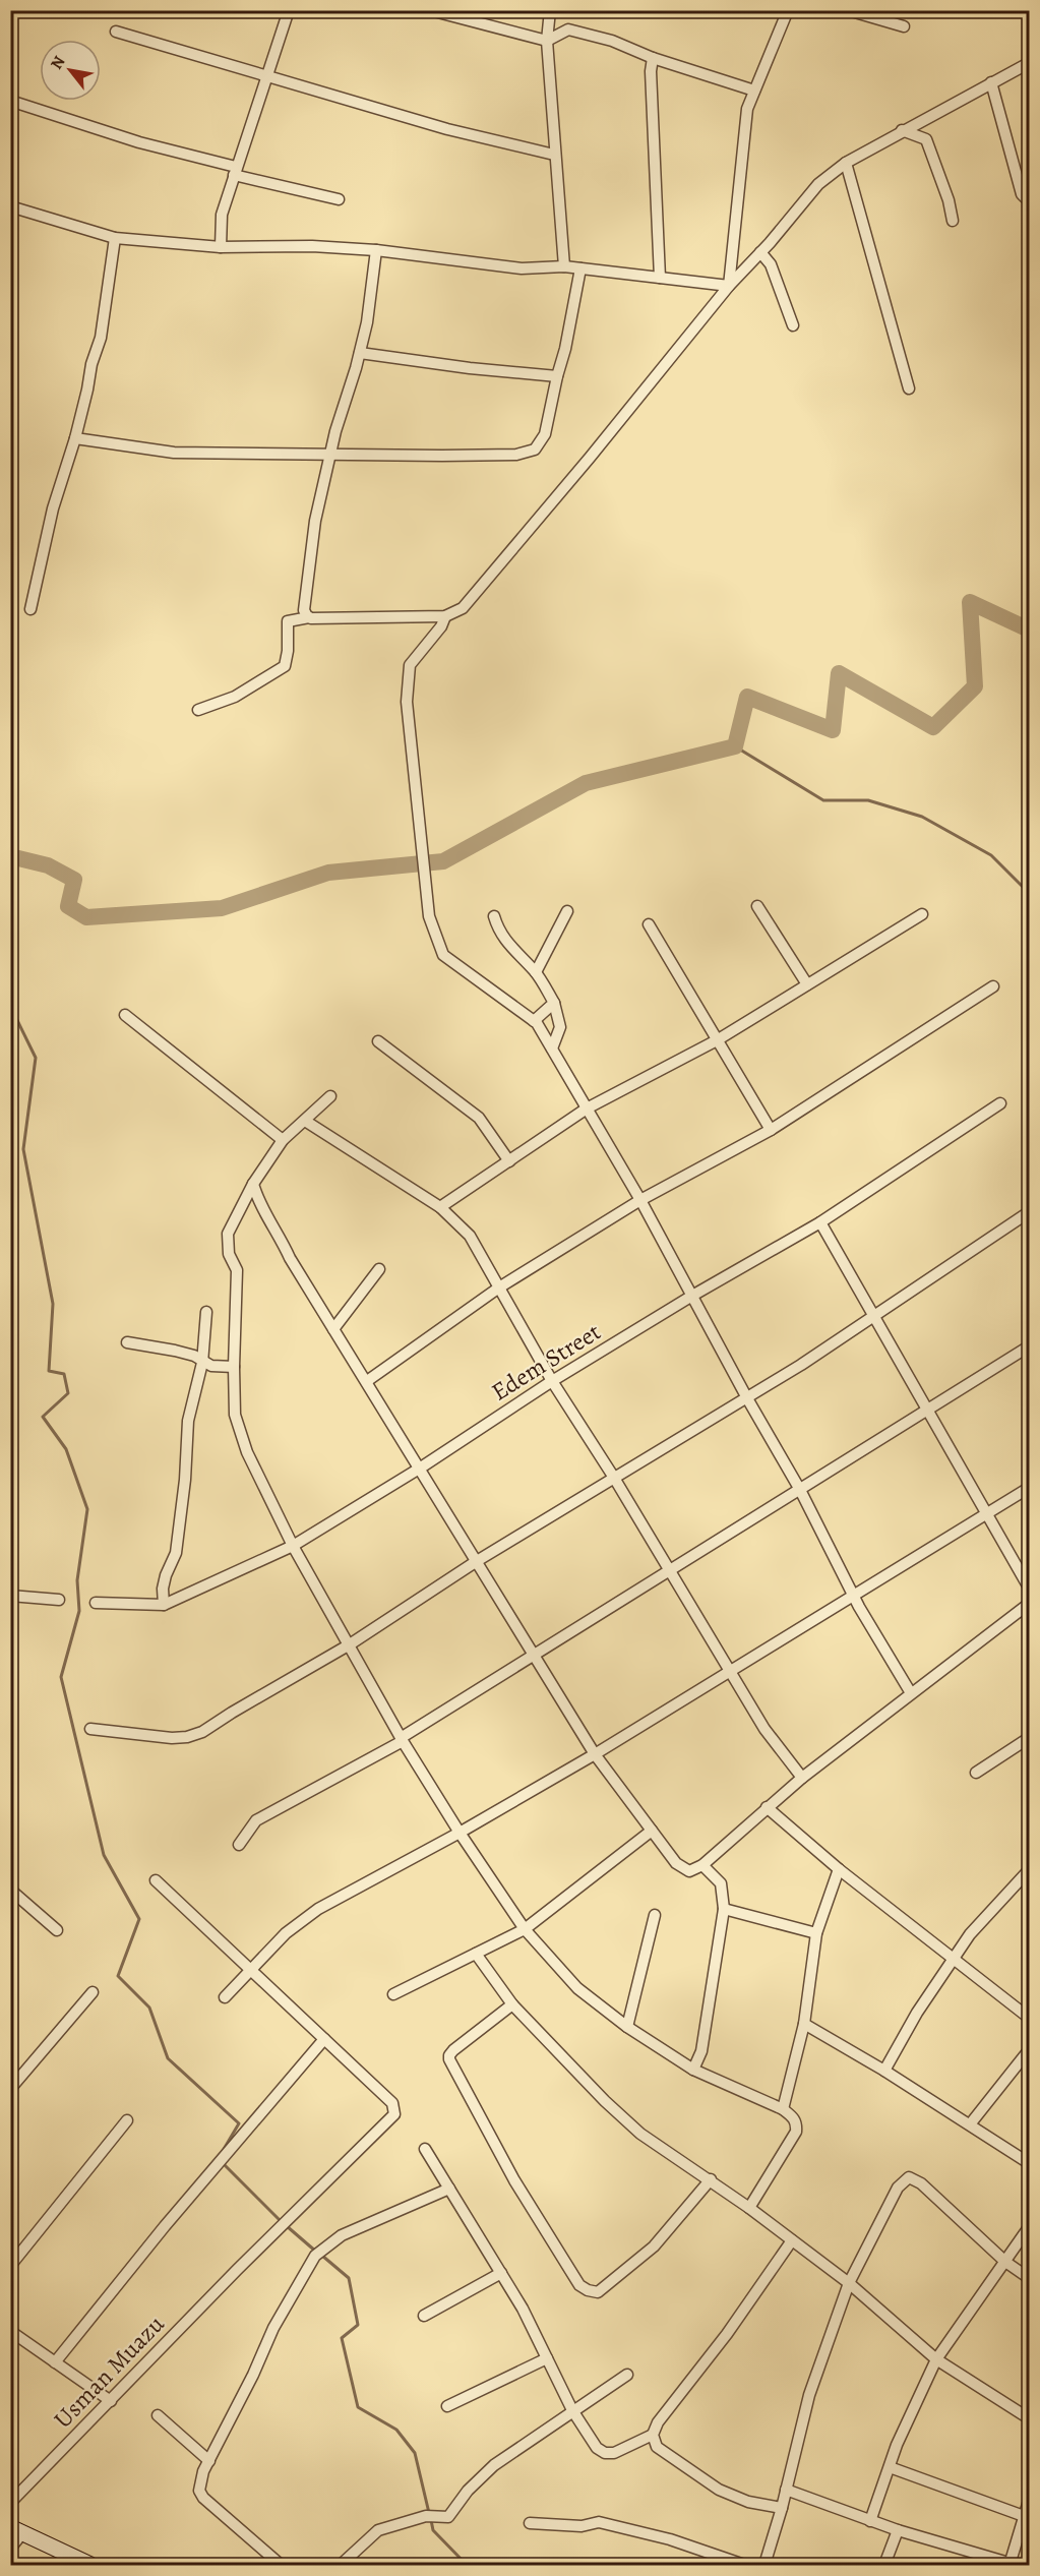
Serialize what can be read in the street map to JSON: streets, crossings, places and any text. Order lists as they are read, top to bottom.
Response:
{
  "streets": {
    "street": ["Edem Street", "Usman Muazu"]
  },
  "north": "top left"
}
